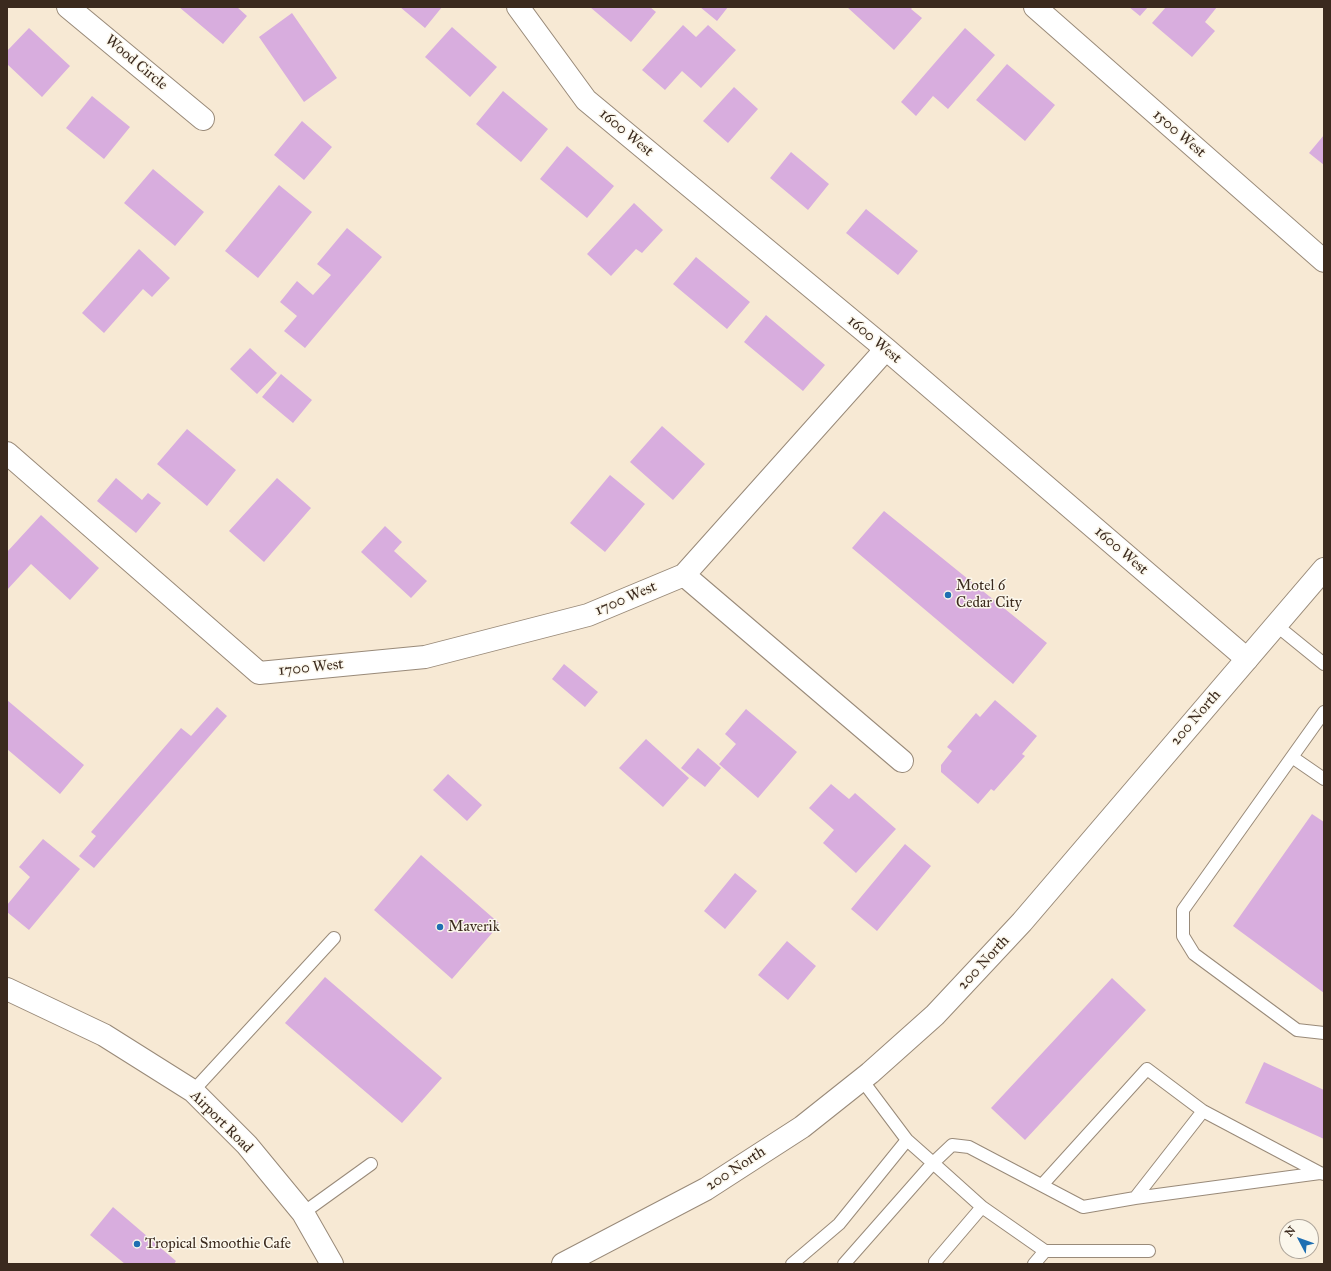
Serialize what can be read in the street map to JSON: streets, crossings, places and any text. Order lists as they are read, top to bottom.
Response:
{
  "streets": {
    "street": [
      "Wood Circle",
      "1600 West",
      "1500 West",
      "1700 West",
      "200 North",
      "Airport Road"
    ]
  },
  "crossings": [
    ["1600 West", "1700 West"],
    ["1600 West", "200 North"]
  ],
  "places": ["Motel 6 Cedar City", "Maverik", "Tropical Smoothie Cafe"],
  "north": "top left"
}
